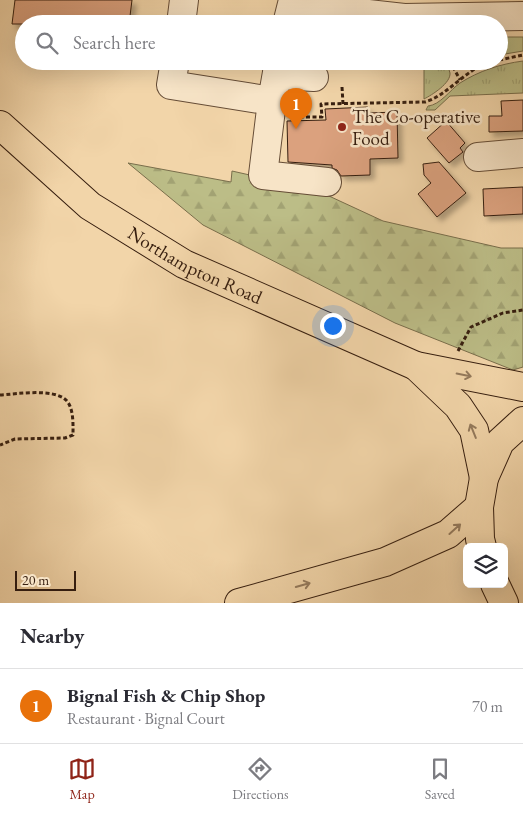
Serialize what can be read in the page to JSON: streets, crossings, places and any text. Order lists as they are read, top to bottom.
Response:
{
  "streets": {
    "main road": ["Northampton Road"]
  },
  "places": ["The Co-operative Food"],
  "scale_bar": "20 m",
  "page": {
    "search": "Search here",
    "pins": "1",
    "scale": "20 m",
    "heading": "Nearby",
    "list": [
      {
        "mark": "1",
        "name": "Bignal Fish & Chip Shop",
        "note": "Restaurant · Bignal Court",
        "value": "70 m"
      }
    ],
    "nav": ["Map", "Directions", "Saved"]
  }
}
